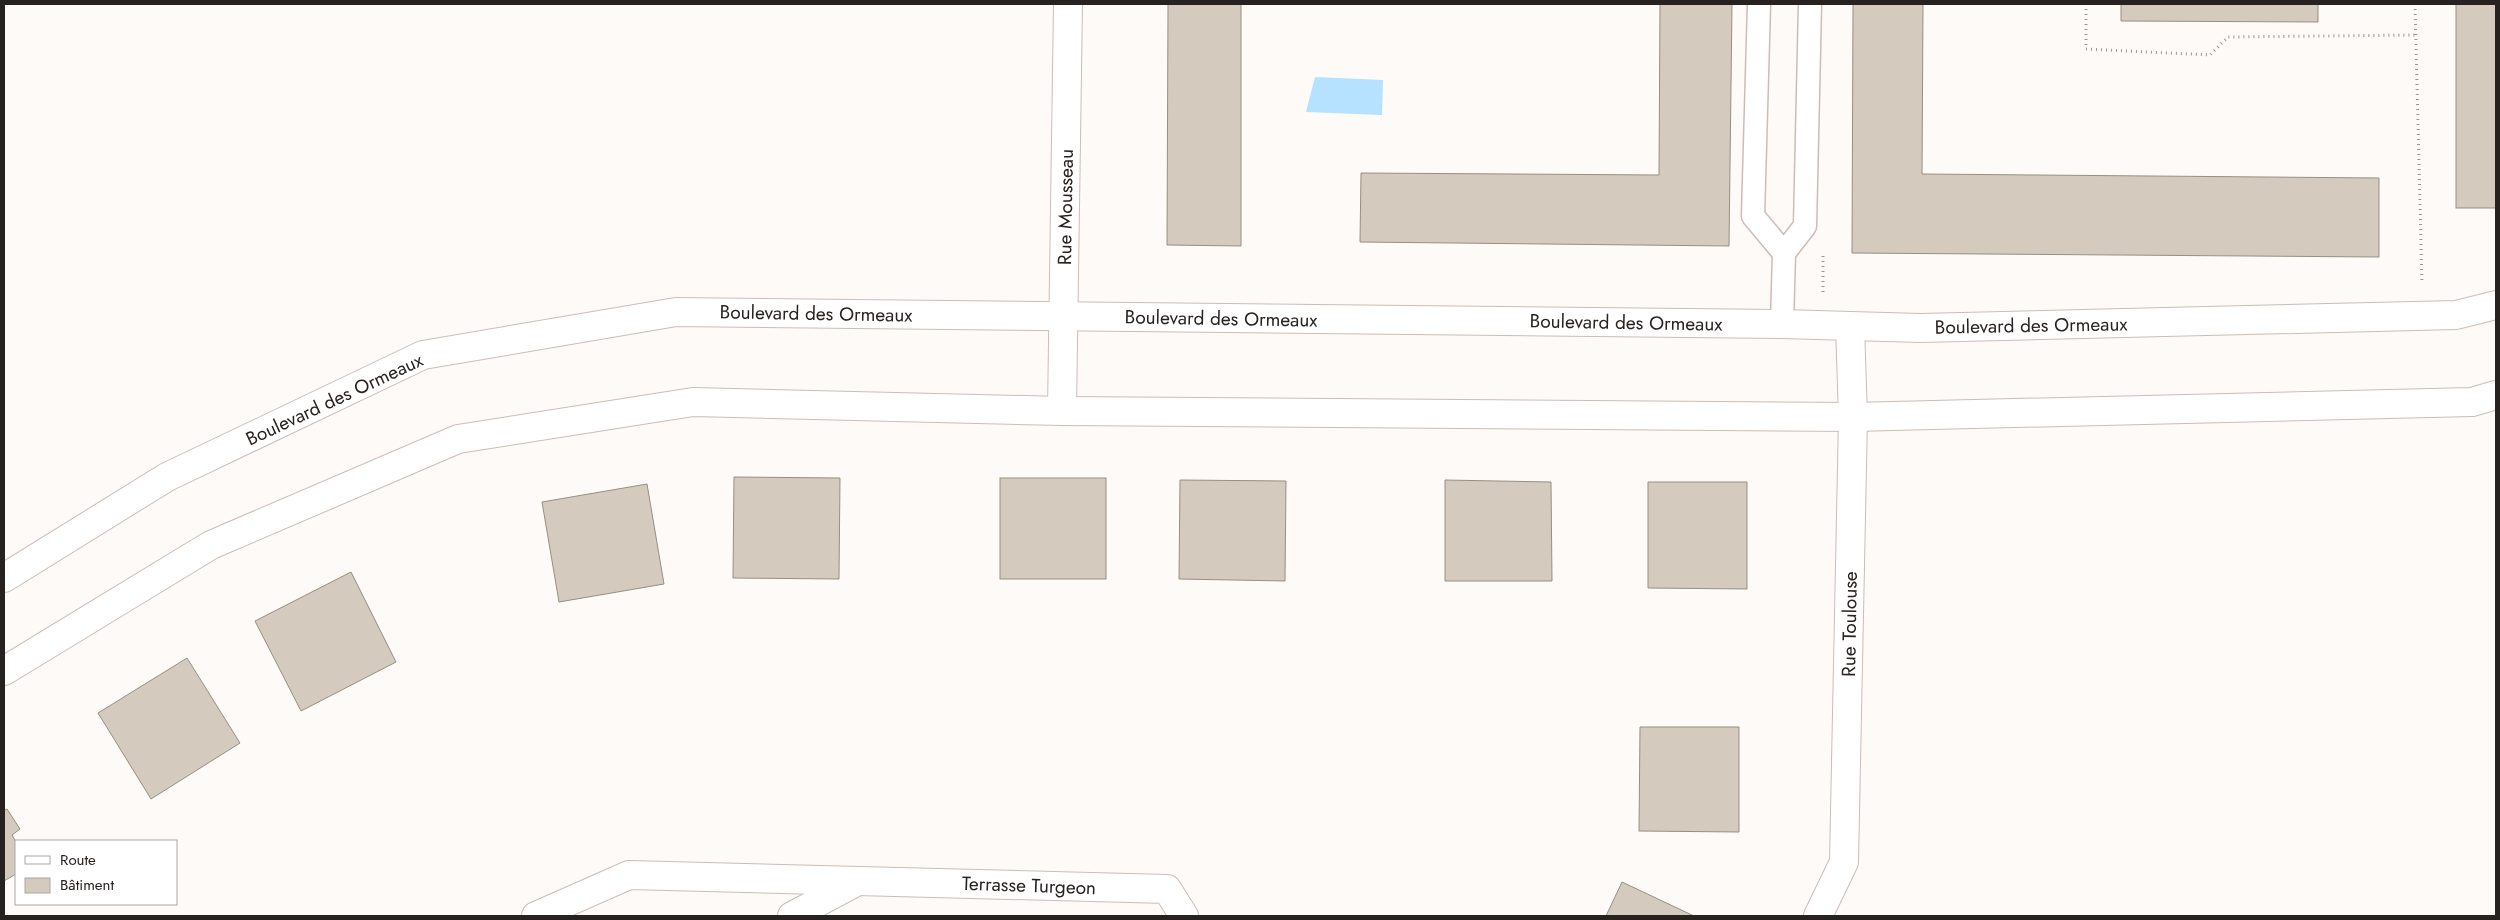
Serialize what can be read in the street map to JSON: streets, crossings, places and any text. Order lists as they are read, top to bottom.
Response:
{
  "streets": {
    "street": [
      "Rue Mousseau",
      "Boulevard des Ormeaux",
      "Rue Toulouse",
      "Terrasse Turgeon"
    ]
  },
  "crossings": [
    ["Rue Mousseau", "Boulevard des Ormeaux"],
    ["Boulevard des Ormeaux", "Rue Toulouse"]
  ],
  "legend": ["Route", "Bâtiment"]
}
